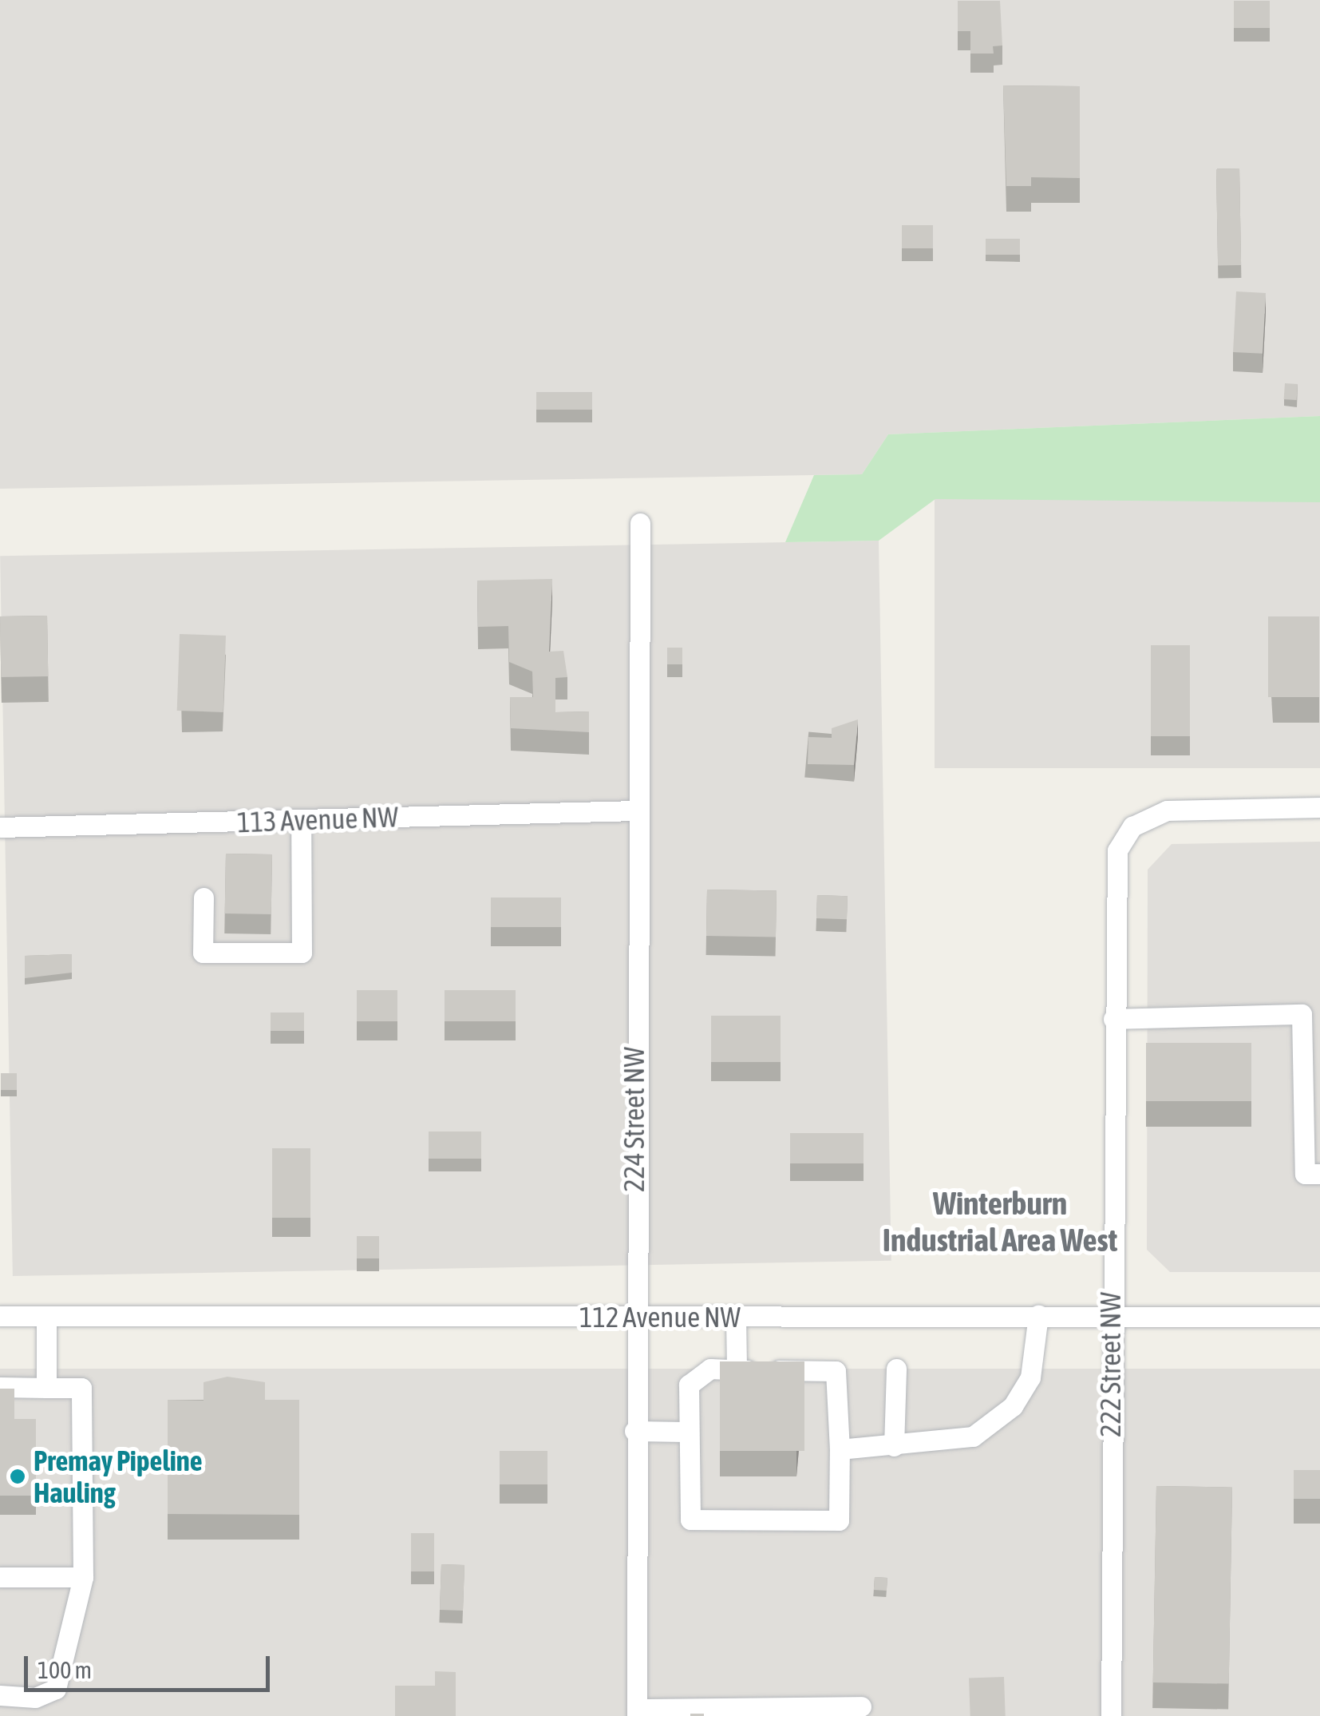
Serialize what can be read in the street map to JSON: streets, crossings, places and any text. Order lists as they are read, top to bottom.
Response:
{
  "streets": {
    "street": [
      "113 Avenue NW",
      "224 Street NW",
      "112 Avenue NW",
      "222 Street NW"
    ]
  },
  "crossings": [
    ["113 Avenue NW", "224 Street NW"],
    ["224 Street NW", "112 Avenue NW"],
    ["112 Avenue NW", "222 Street NW"]
  ],
  "districts": ["Winterburn Industrial Area West"],
  "places": ["Premay Pipeline Hauling"],
  "scale_bar": "100 m"
}
